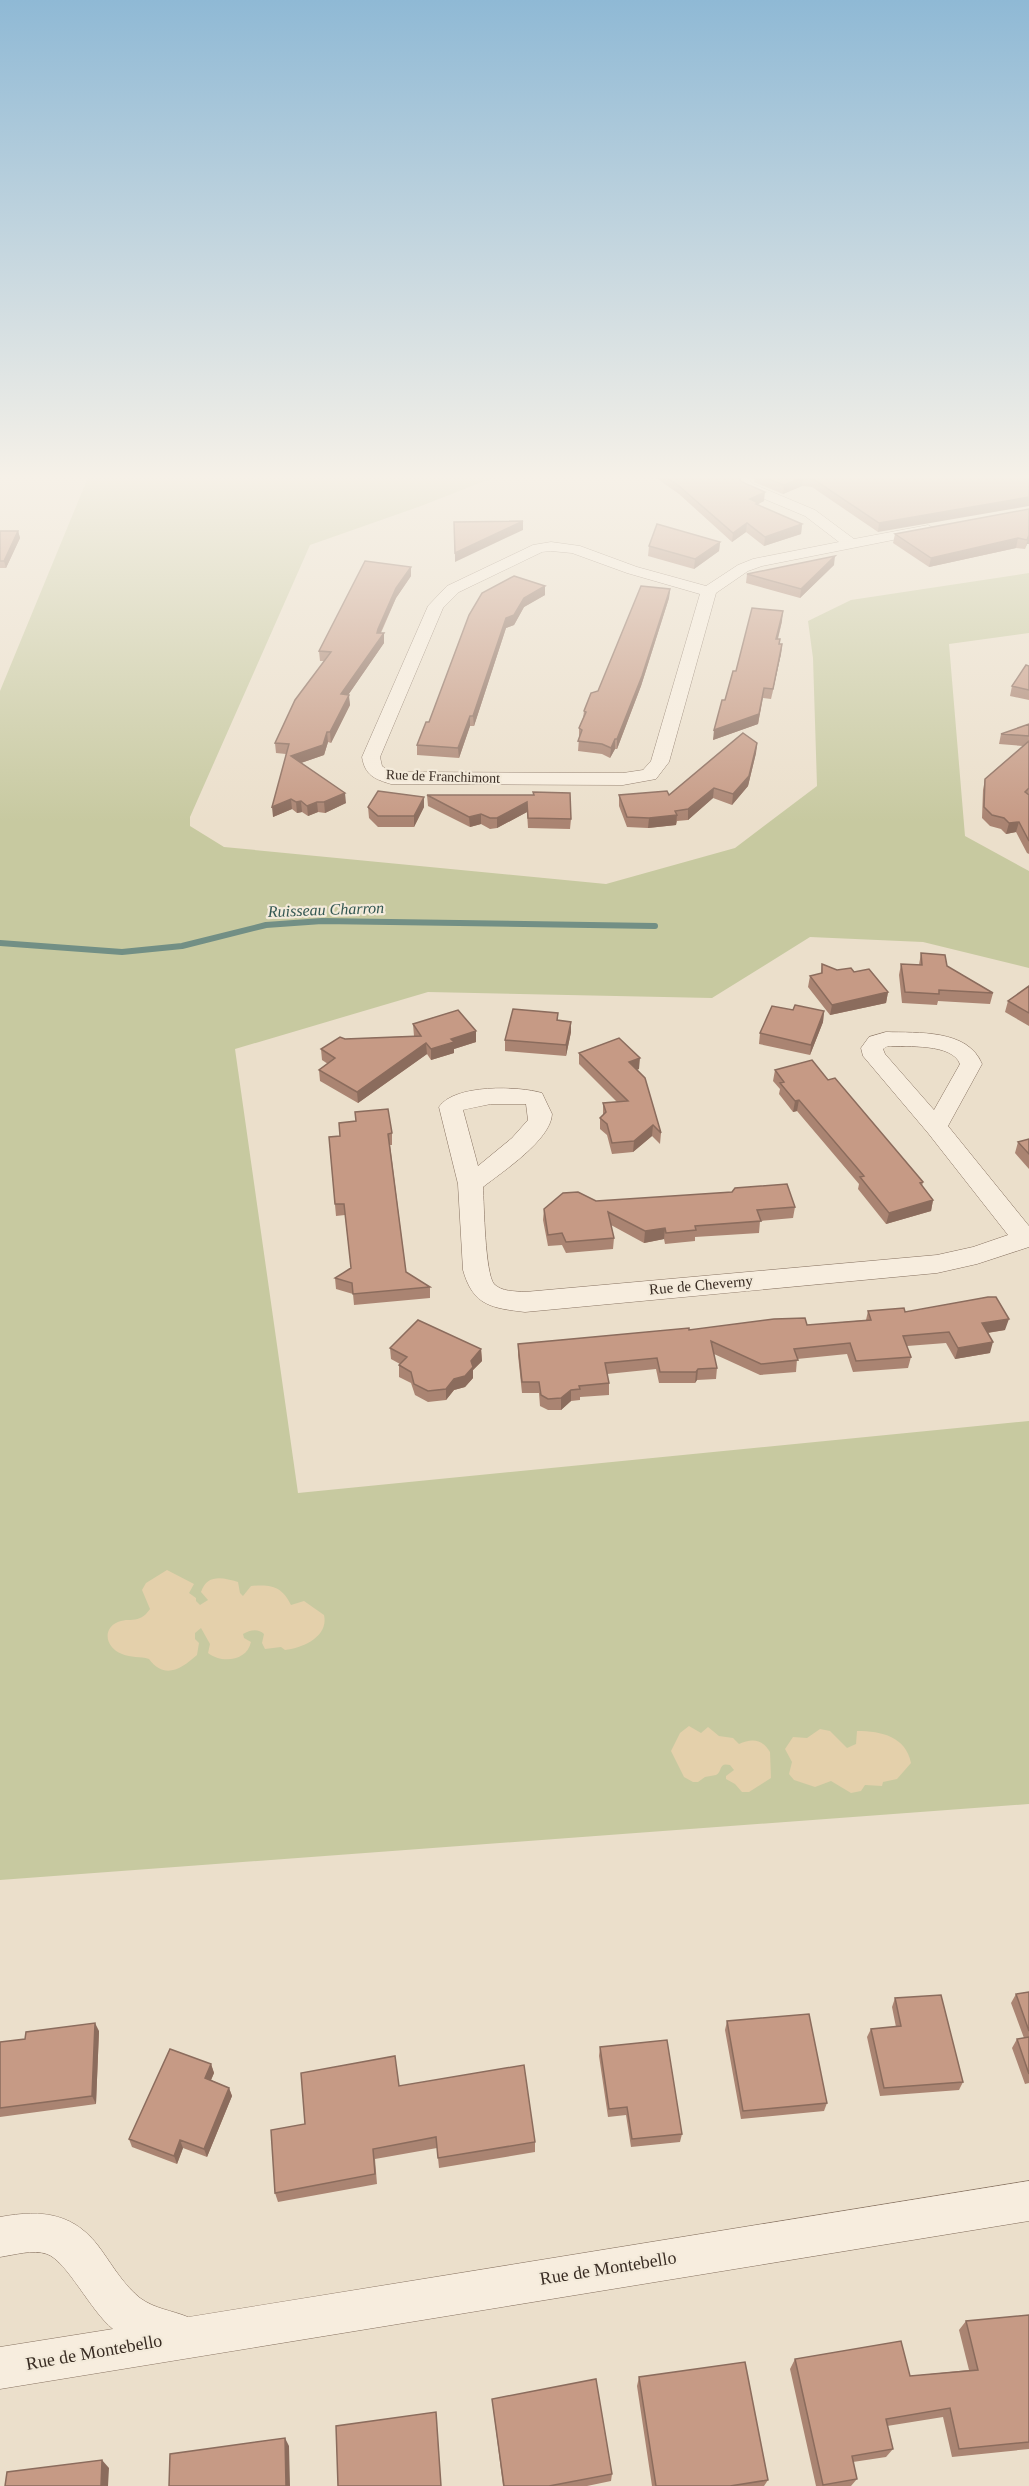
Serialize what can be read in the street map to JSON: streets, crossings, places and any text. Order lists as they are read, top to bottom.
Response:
{
  "streets": {
    "street": ["Rue de Franchimont", "Rue de Cheverny", "Rue de Montebello"]
  },
  "water": ["Ruisseau Charron"]
}
